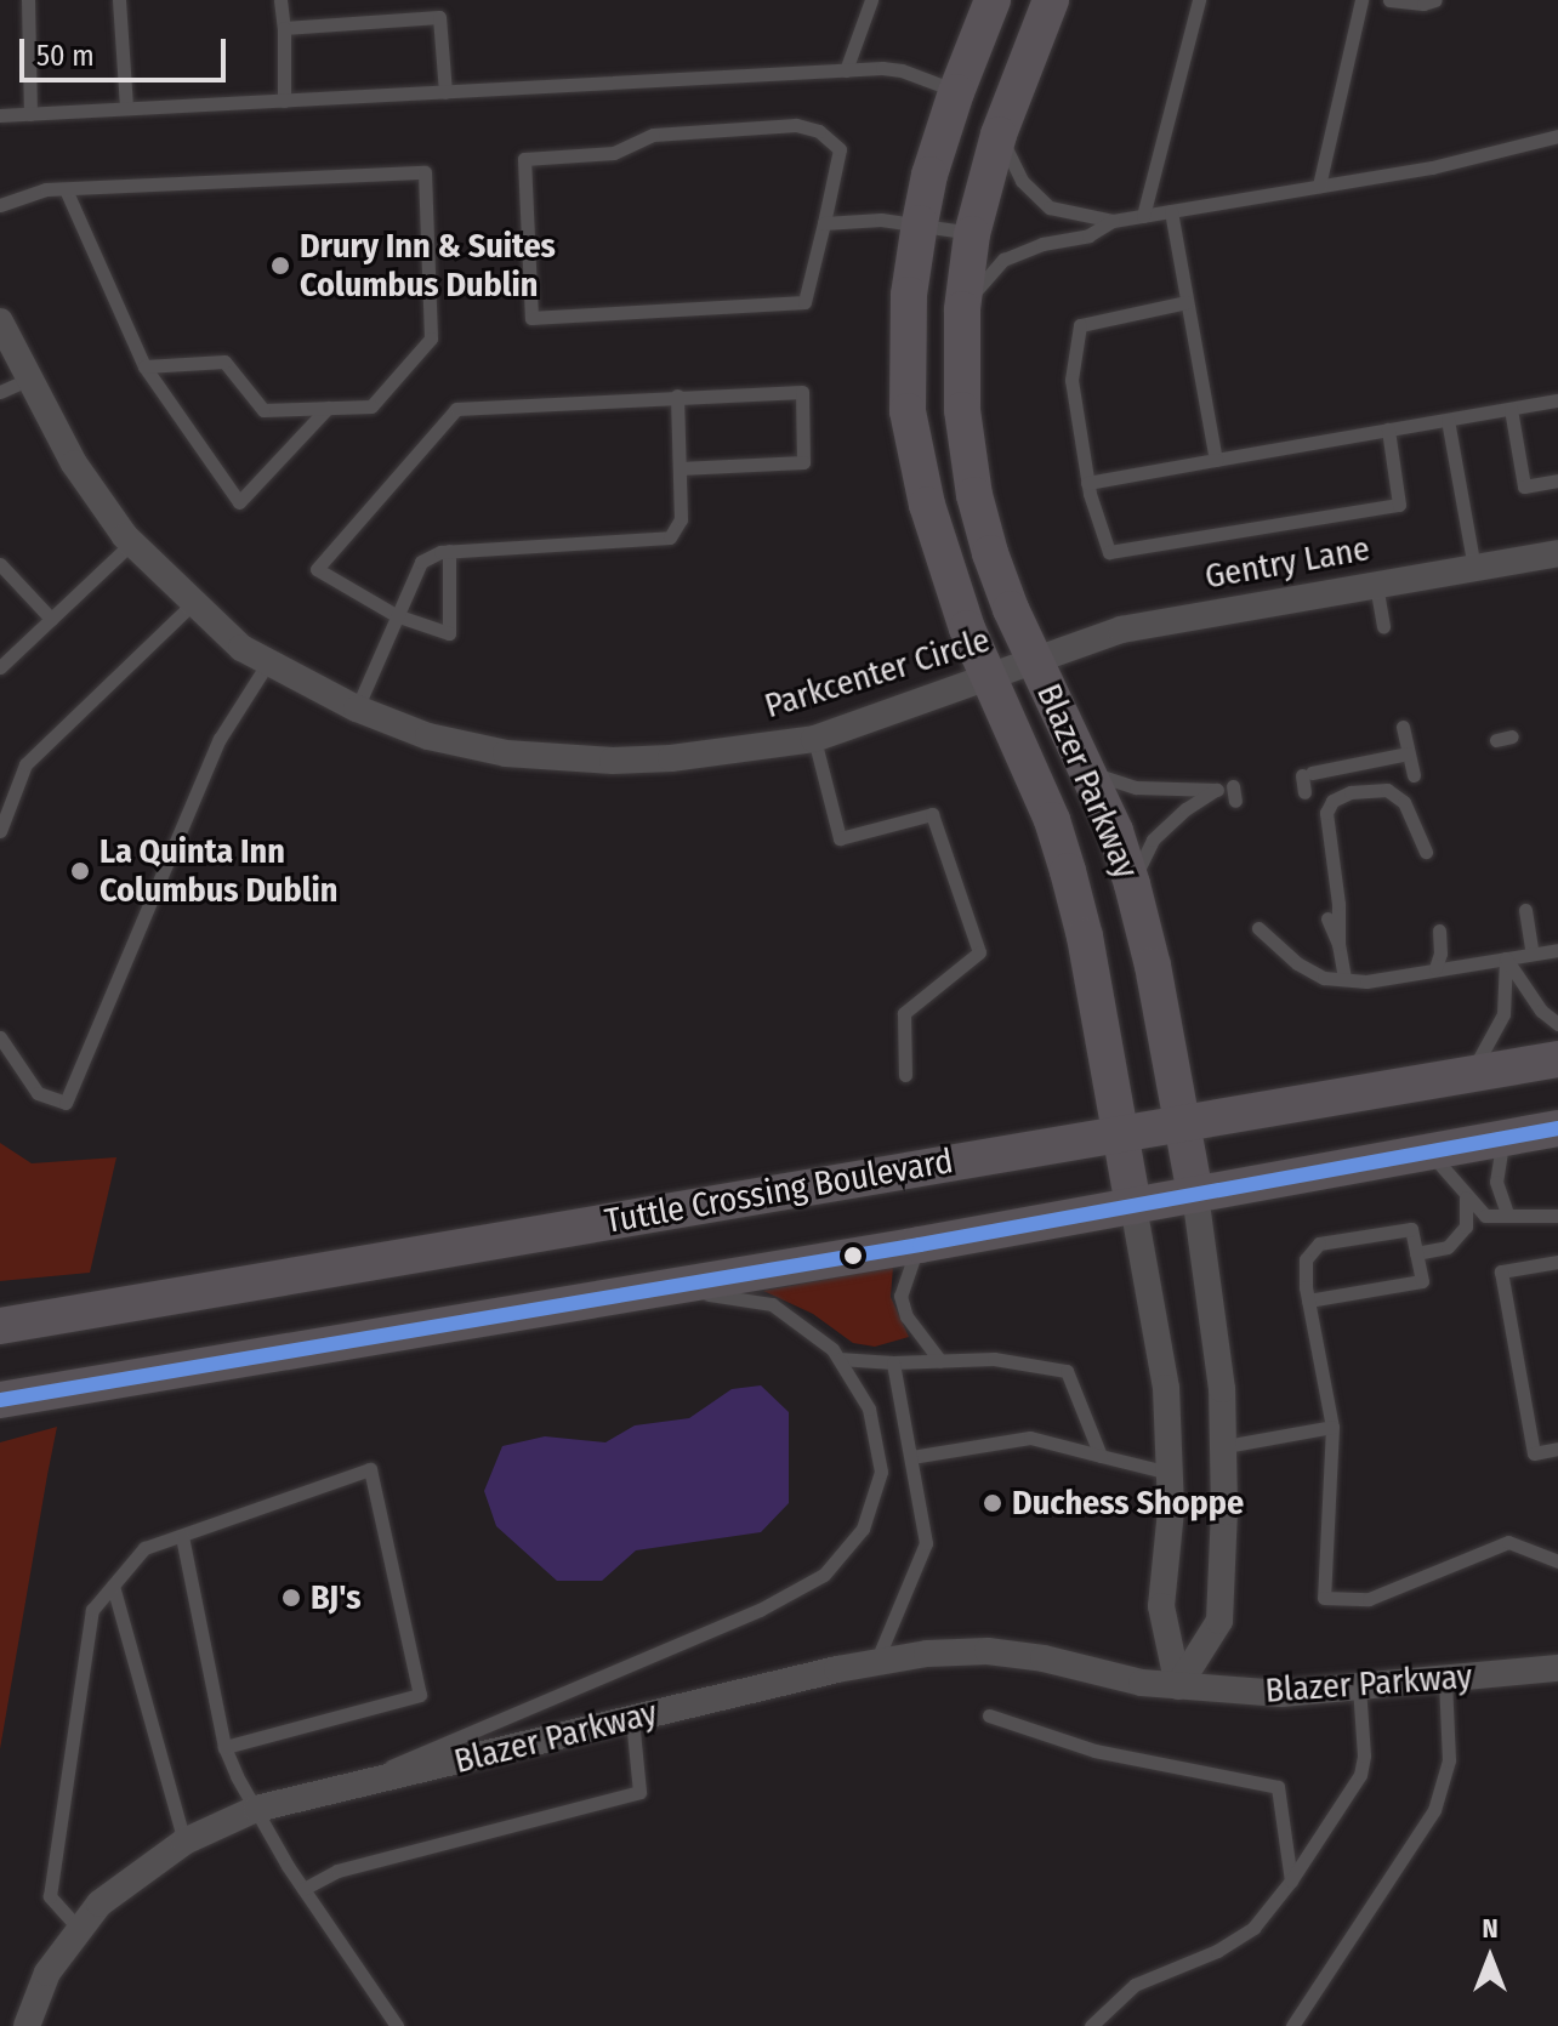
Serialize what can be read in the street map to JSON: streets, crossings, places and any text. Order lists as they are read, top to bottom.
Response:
{
  "streets": {
    "main road": ["Blazer Parkway", "Tuttle Crossing Boulevard"],
    "street": ["Gentry Lane", "Parkcenter Circle"]
  },
  "crossings": [
    ["Gentry Lane", "Parkcenter Circle"],
    ["Gentry Lane", "Blazer Parkway"],
    ["Parkcenter Circle", "Blazer Parkway"],
    ["Blazer Parkway", "Tuttle Crossing Boulevard"]
  ],
  "places": [
    "Drury Inn & Suites Columbus Dublin",
    "La Quinta Inn Columbus Dublin",
    "Duchess Shoppe",
    "BJ's"
  ],
  "scale_bar": "50 m",
  "north": "top"
}
